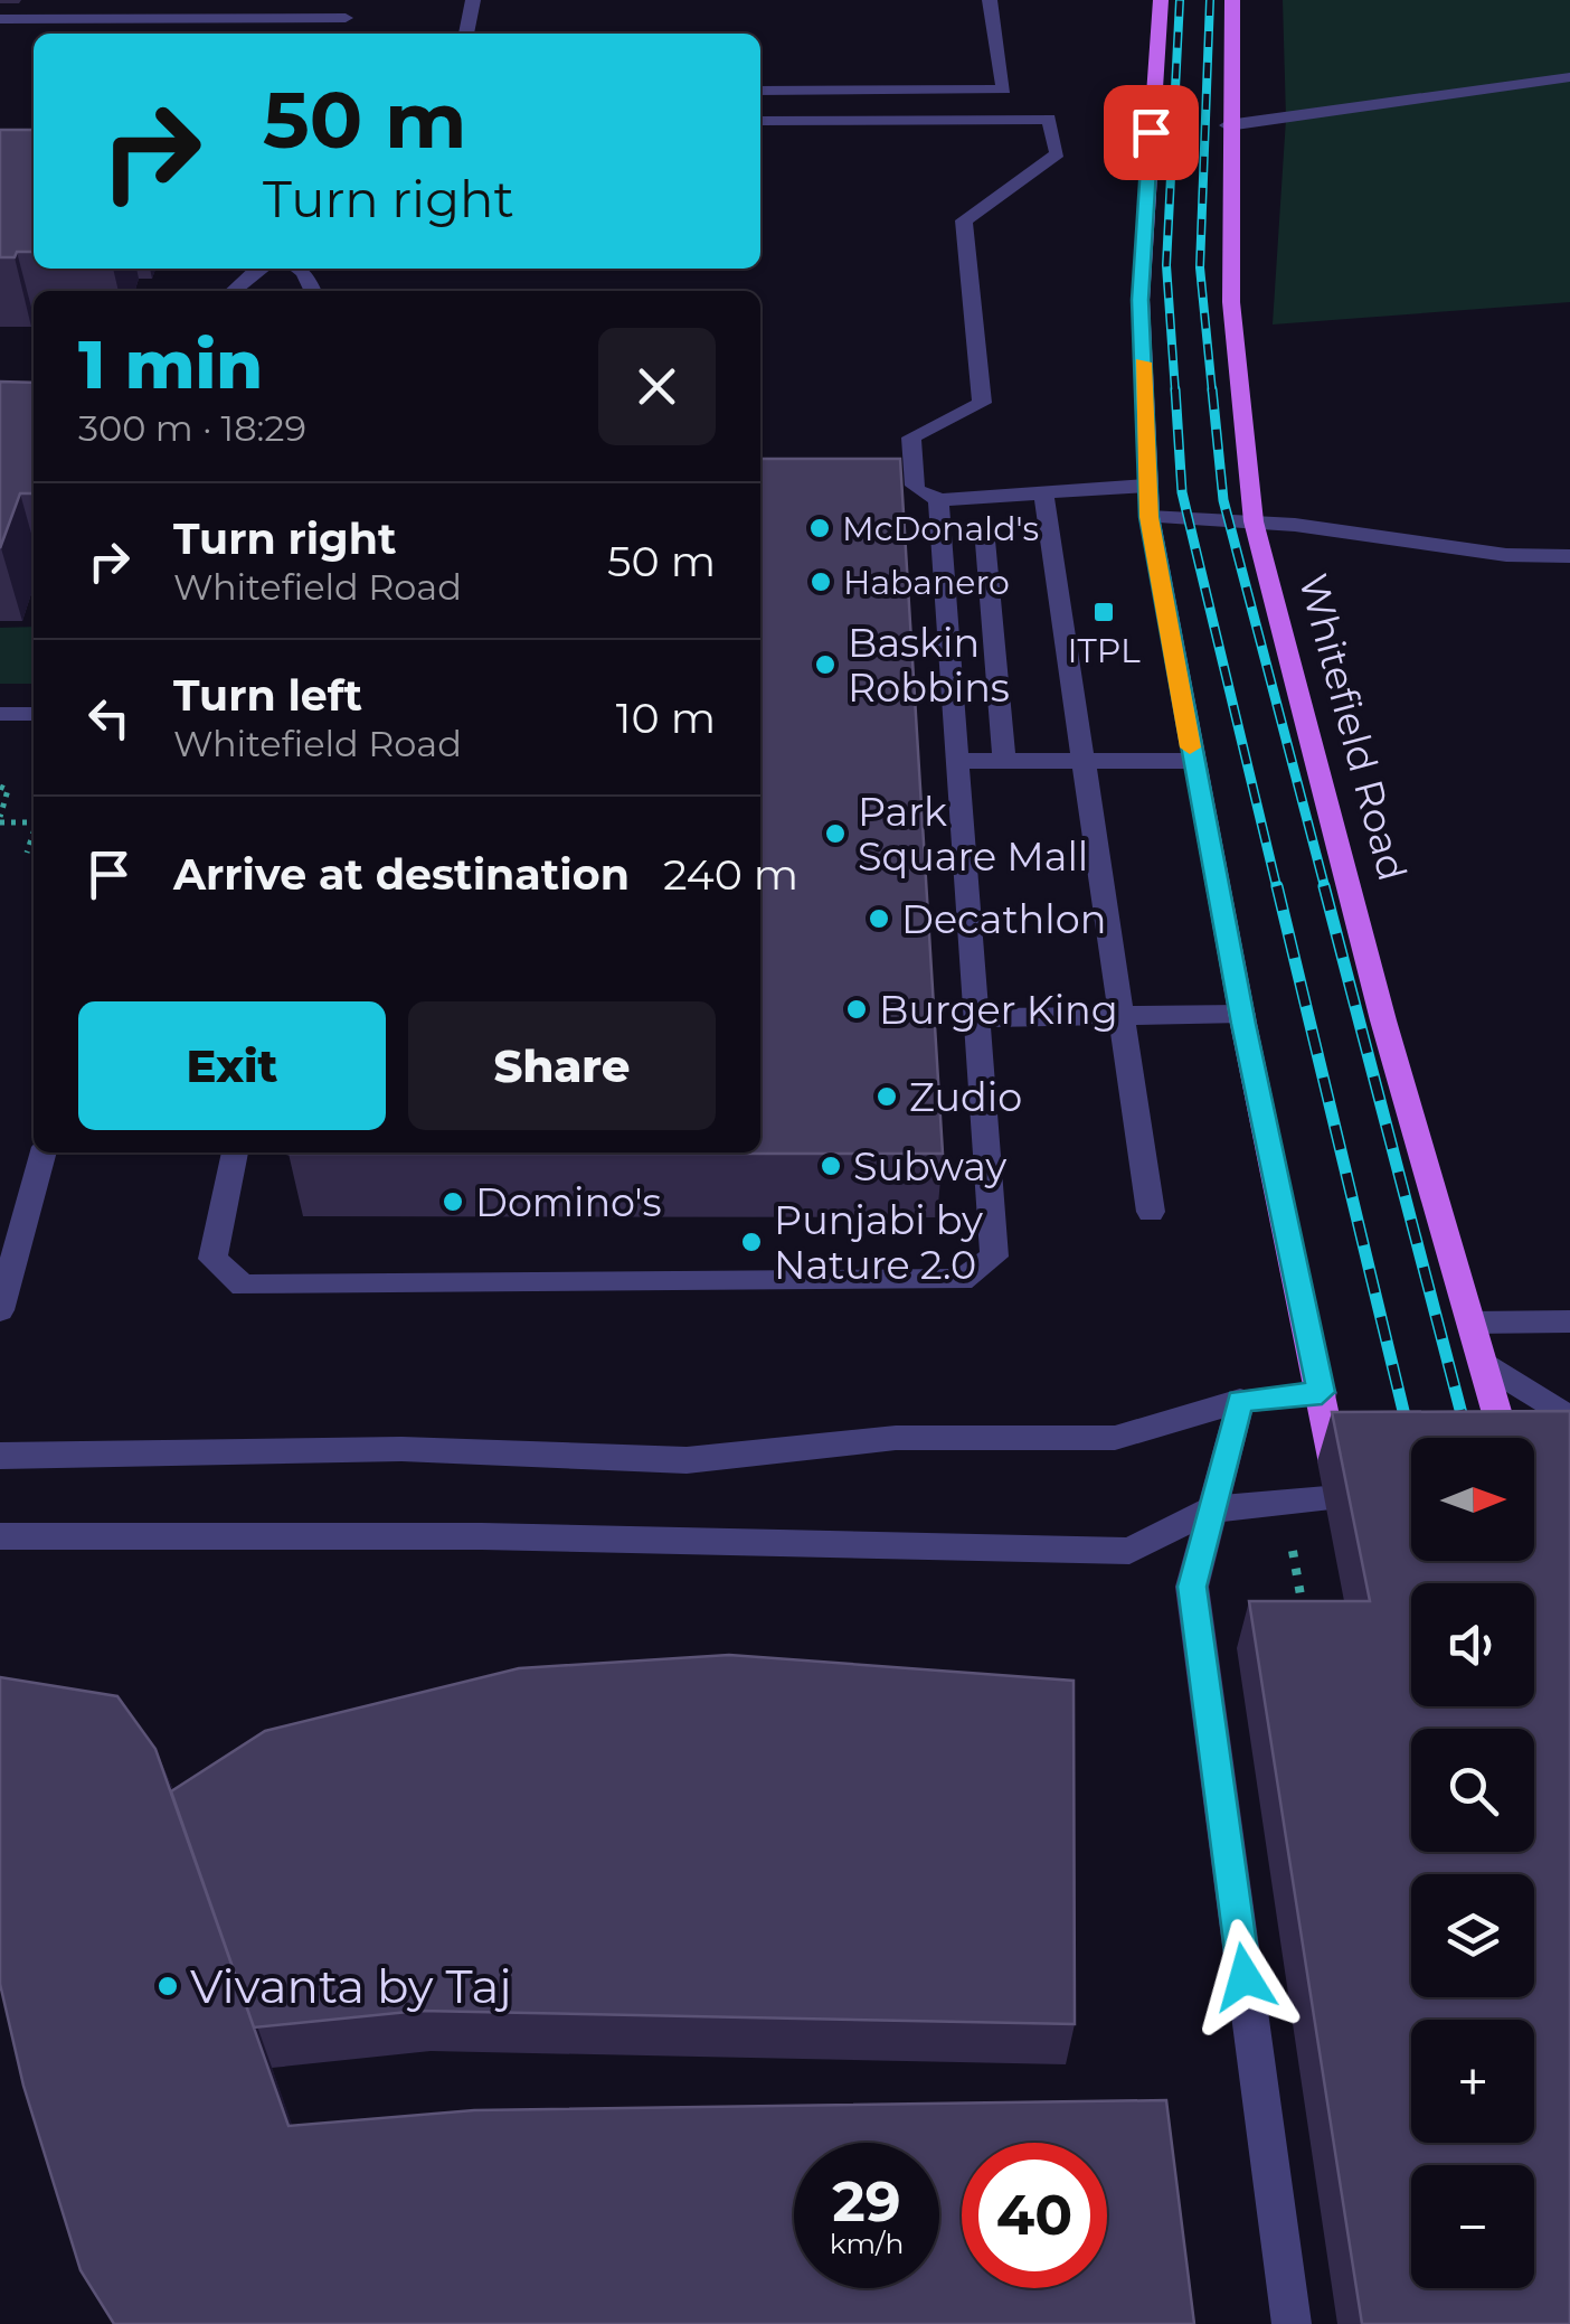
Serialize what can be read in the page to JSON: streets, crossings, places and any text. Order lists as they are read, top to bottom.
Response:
{
  "streets": {
    "main road": ["Whitefield Road"]
  },
  "places": {
    "other": [
      "McDonald's",
      "Habanero",
      "Baskin Robbins",
      "Park Square Mall",
      "Decathlon",
      "Burger King",
      "Zudio",
      "Subway",
      "Domino's",
      "Punjabi by Nature 2.0",
      "Vivanta by Taj"
    ],
    "transit": ["ITPL"]
  },
  "north": "right",
  "page": {
    "turn": ["50 m", "Turn right"],
    "heading": ["1 min", "300 m · 18:29"],
    "list": [
      {
        "name": "Turn right",
        "note": "Whitefield Road",
        "value": "50 m"
      },
      {
        "name": "Turn left",
        "note": "Whitefield Road",
        "value": "10 m"
      },
      {
        "name": "Arrive at destination",
        "value": "240 m"
      }
    ],
    "buttons": ["Exit", "Share"],
    "map_buttons": ["+", "−"],
    "speed": "29 km/h",
    "limit": "40"
  }
}
